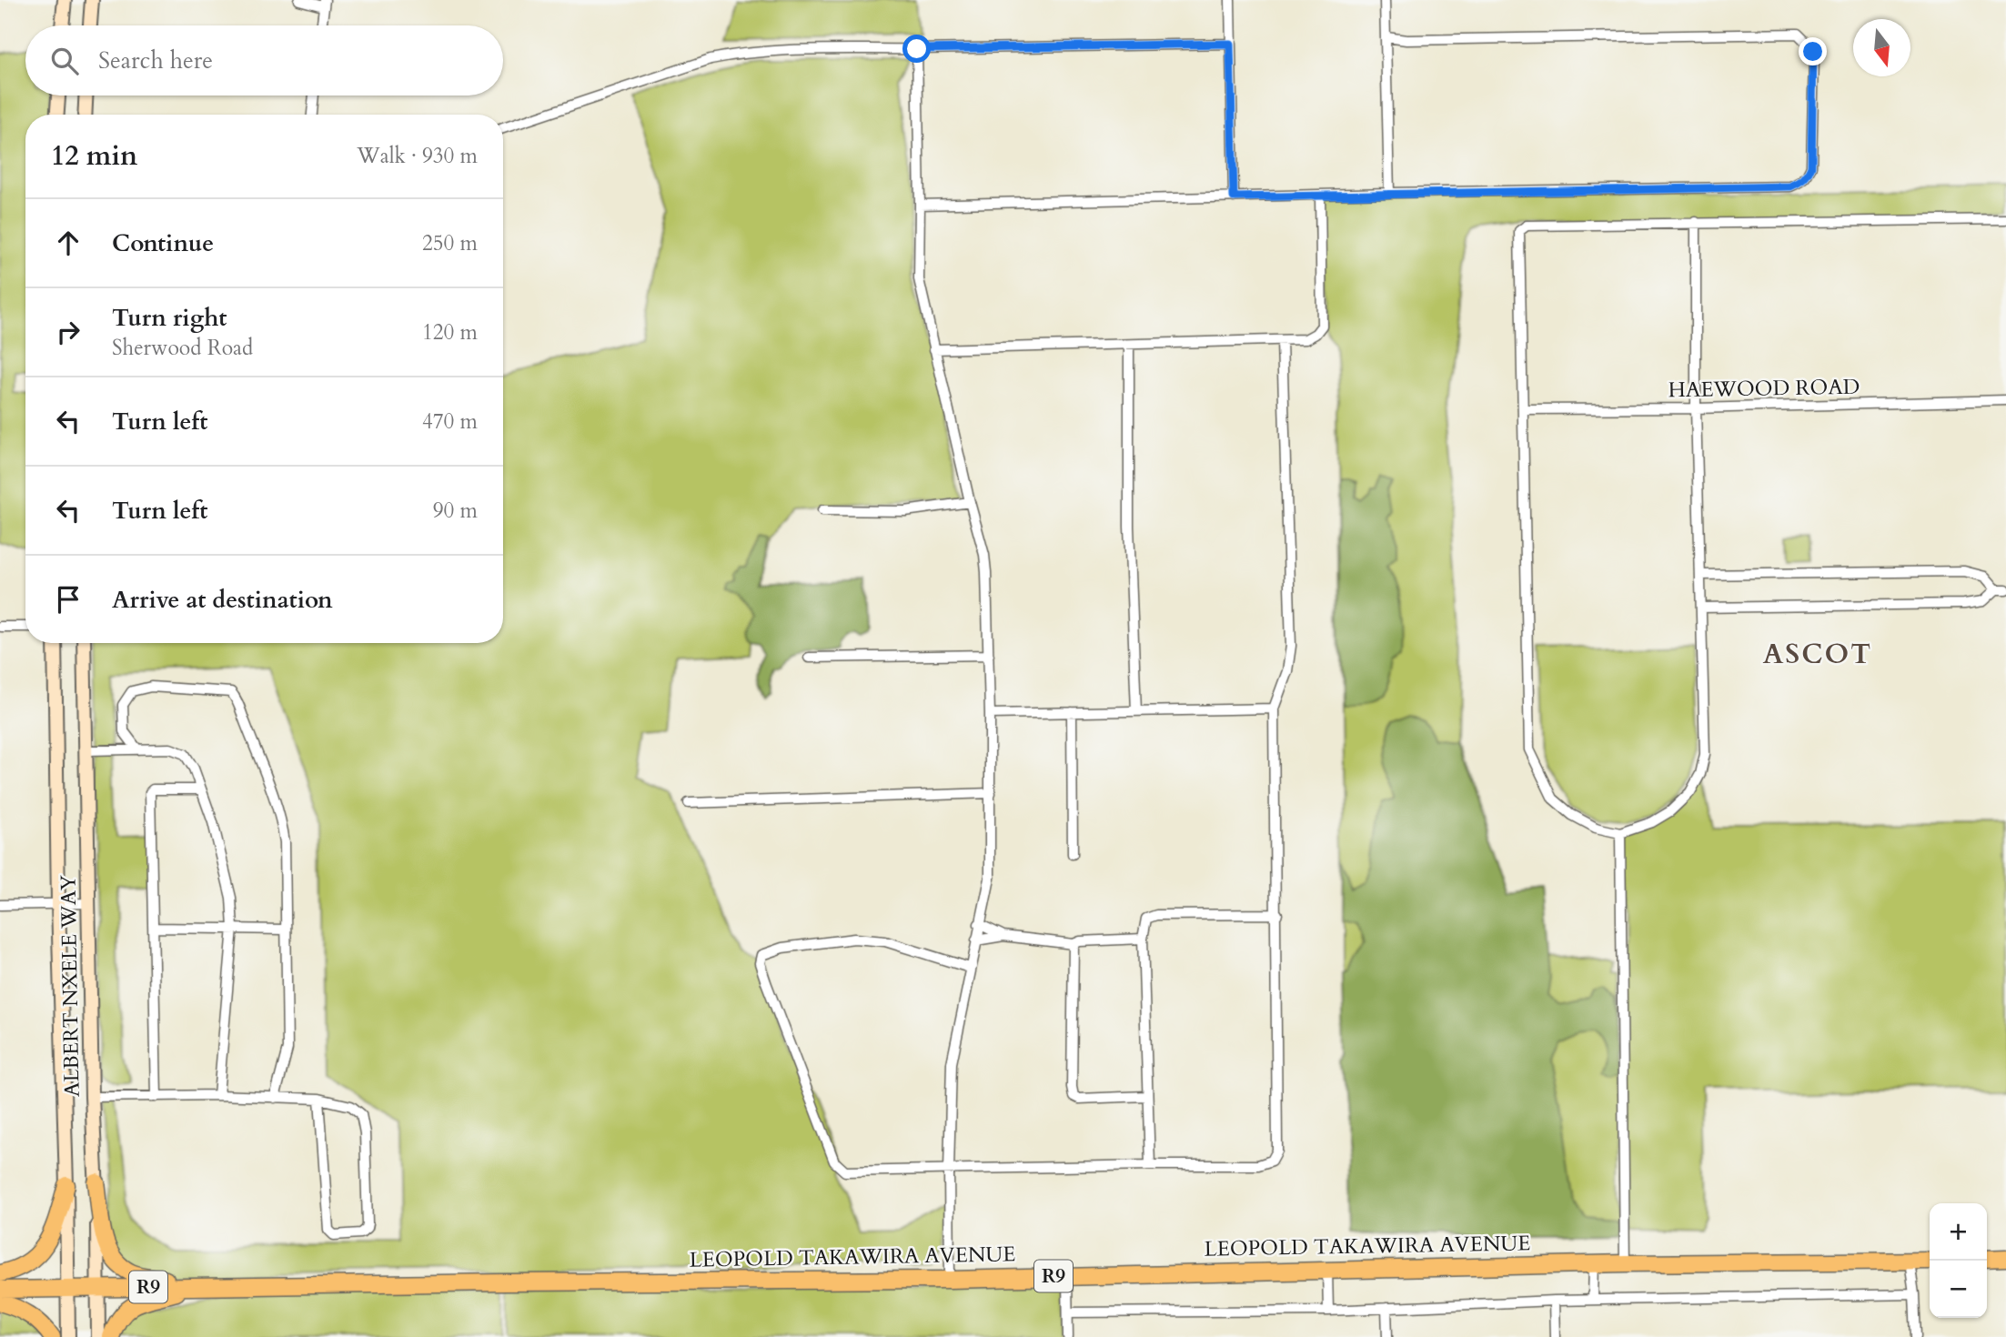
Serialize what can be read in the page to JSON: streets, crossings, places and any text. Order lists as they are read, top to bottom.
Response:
{
  "streets": {
    "highway": ["LEOPOLD TAKAWIRA AVENUE", "R9"],
    "main road": ["ALBERT NXELE WAY"],
    "street": ["HAEWOOD ROAD"]
  },
  "crossings": [
    ["ALBERT NXELE WAY", "LEOPOLD TAKAWIRA AVENUE"]
  ],
  "districts": ["ASCOT"],
  "north": "bottom",
  "page": {
    "search": "Search here",
    "heading": ["12 min", "Walk · 930 m"],
    "list": [
      ["Continue", "250 m"],
      ["Turn right", "Sherwood Road", "120 m"],
      ["Turn left", "470 m"],
      ["Turn left", "90 m"],
      "Arrive at destination"
    ],
    "map_buttons": ["+", "−"]
  }
}
